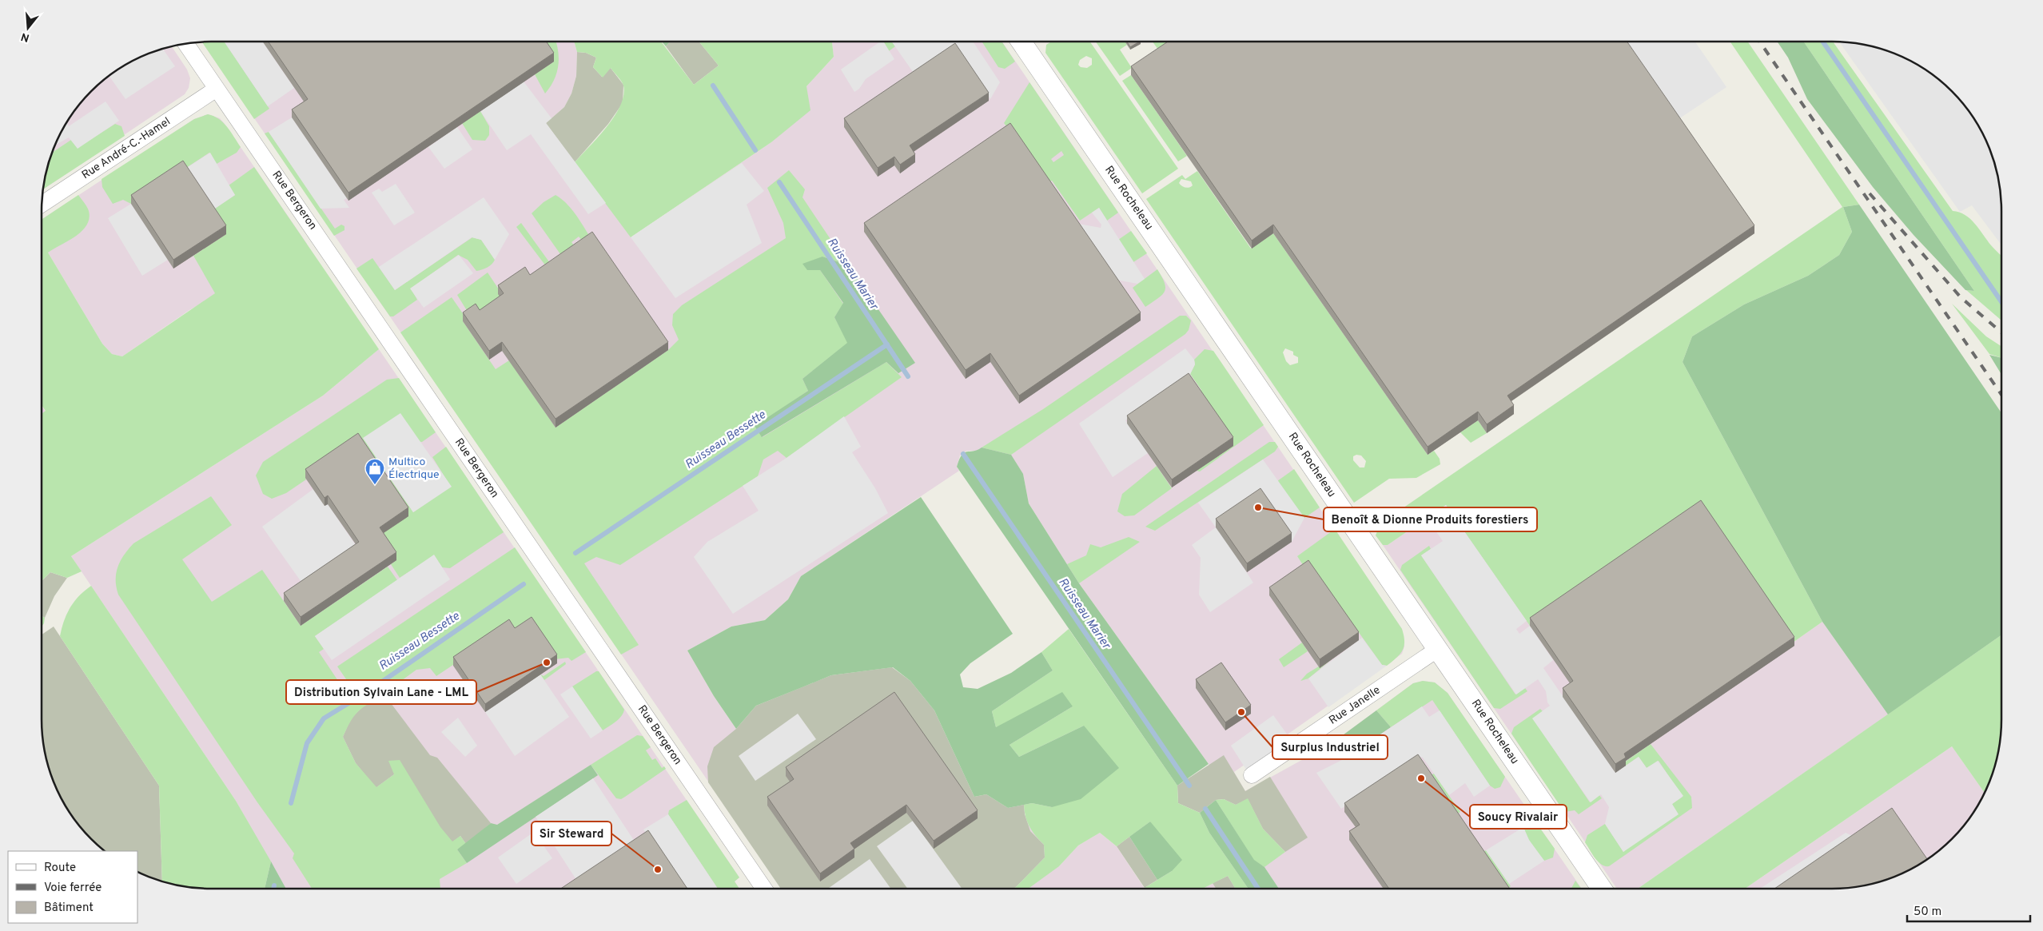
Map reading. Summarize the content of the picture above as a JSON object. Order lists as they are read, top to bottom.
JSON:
{
  "streets": {
    "street": [
      "Rue André-C.-Hamel",
      "Rue Rocheleau",
      "Rue Bergeron",
      "Rue Janelle"
    ]
  },
  "crossings": [
    ["Rue André-C.-Hamel", "Rue Bergeron"],
    ["Rue Rocheleau", "Rue Janelle"]
  ],
  "water": ["Ruisseau Marier", "Ruisseau Bessette"],
  "places": {
    "shop": ["Multico Électrique"],
    "other": [
      "Benoît & Dionne Produits forestiers",
      "Distribution Sylvain Lane - LML",
      "Surplus Industriel",
      "Soucy Rivalair",
      "Sir Steward"
    ]
  },
  "legend": ["Route", "Voie ferrée", "Bâtiment"],
  "scale_bar": "50 m",
  "north": "bottom"
}
